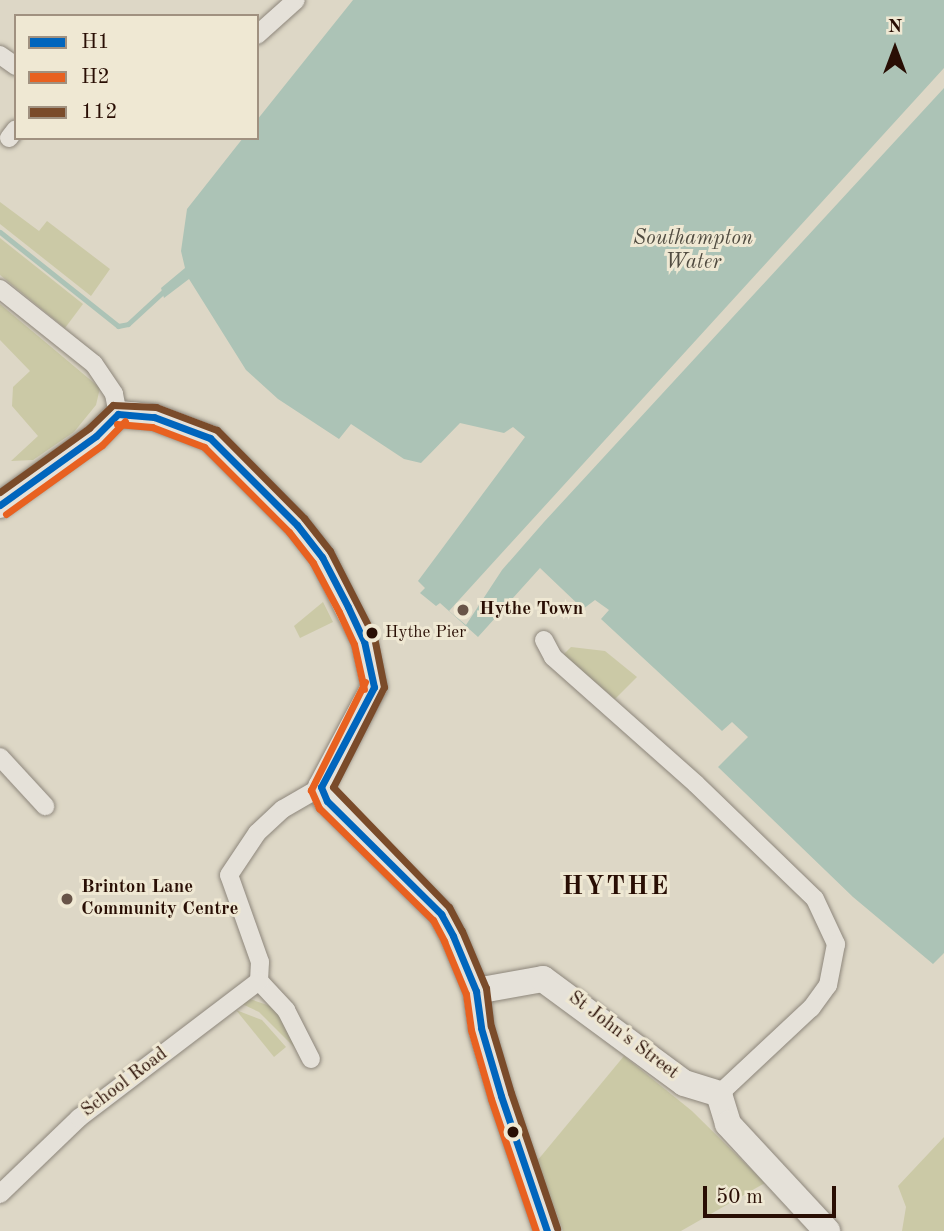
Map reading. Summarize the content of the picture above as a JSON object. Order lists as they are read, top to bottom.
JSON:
{
  "streets": {
    "street": ["St John's Street", "School Road"]
  },
  "districts": ["HYTHE"],
  "water": ["Southampton Water"],
  "places": ["Hythe Town", "Hythe Pier", "Brinton Lane Community Centre"],
  "lines": ["transit line 112", "transit line H1", "transit line H2"],
  "legend": ["H1", "H2", "112"],
  "scale_bar": "50 m",
  "north": "top"
}
